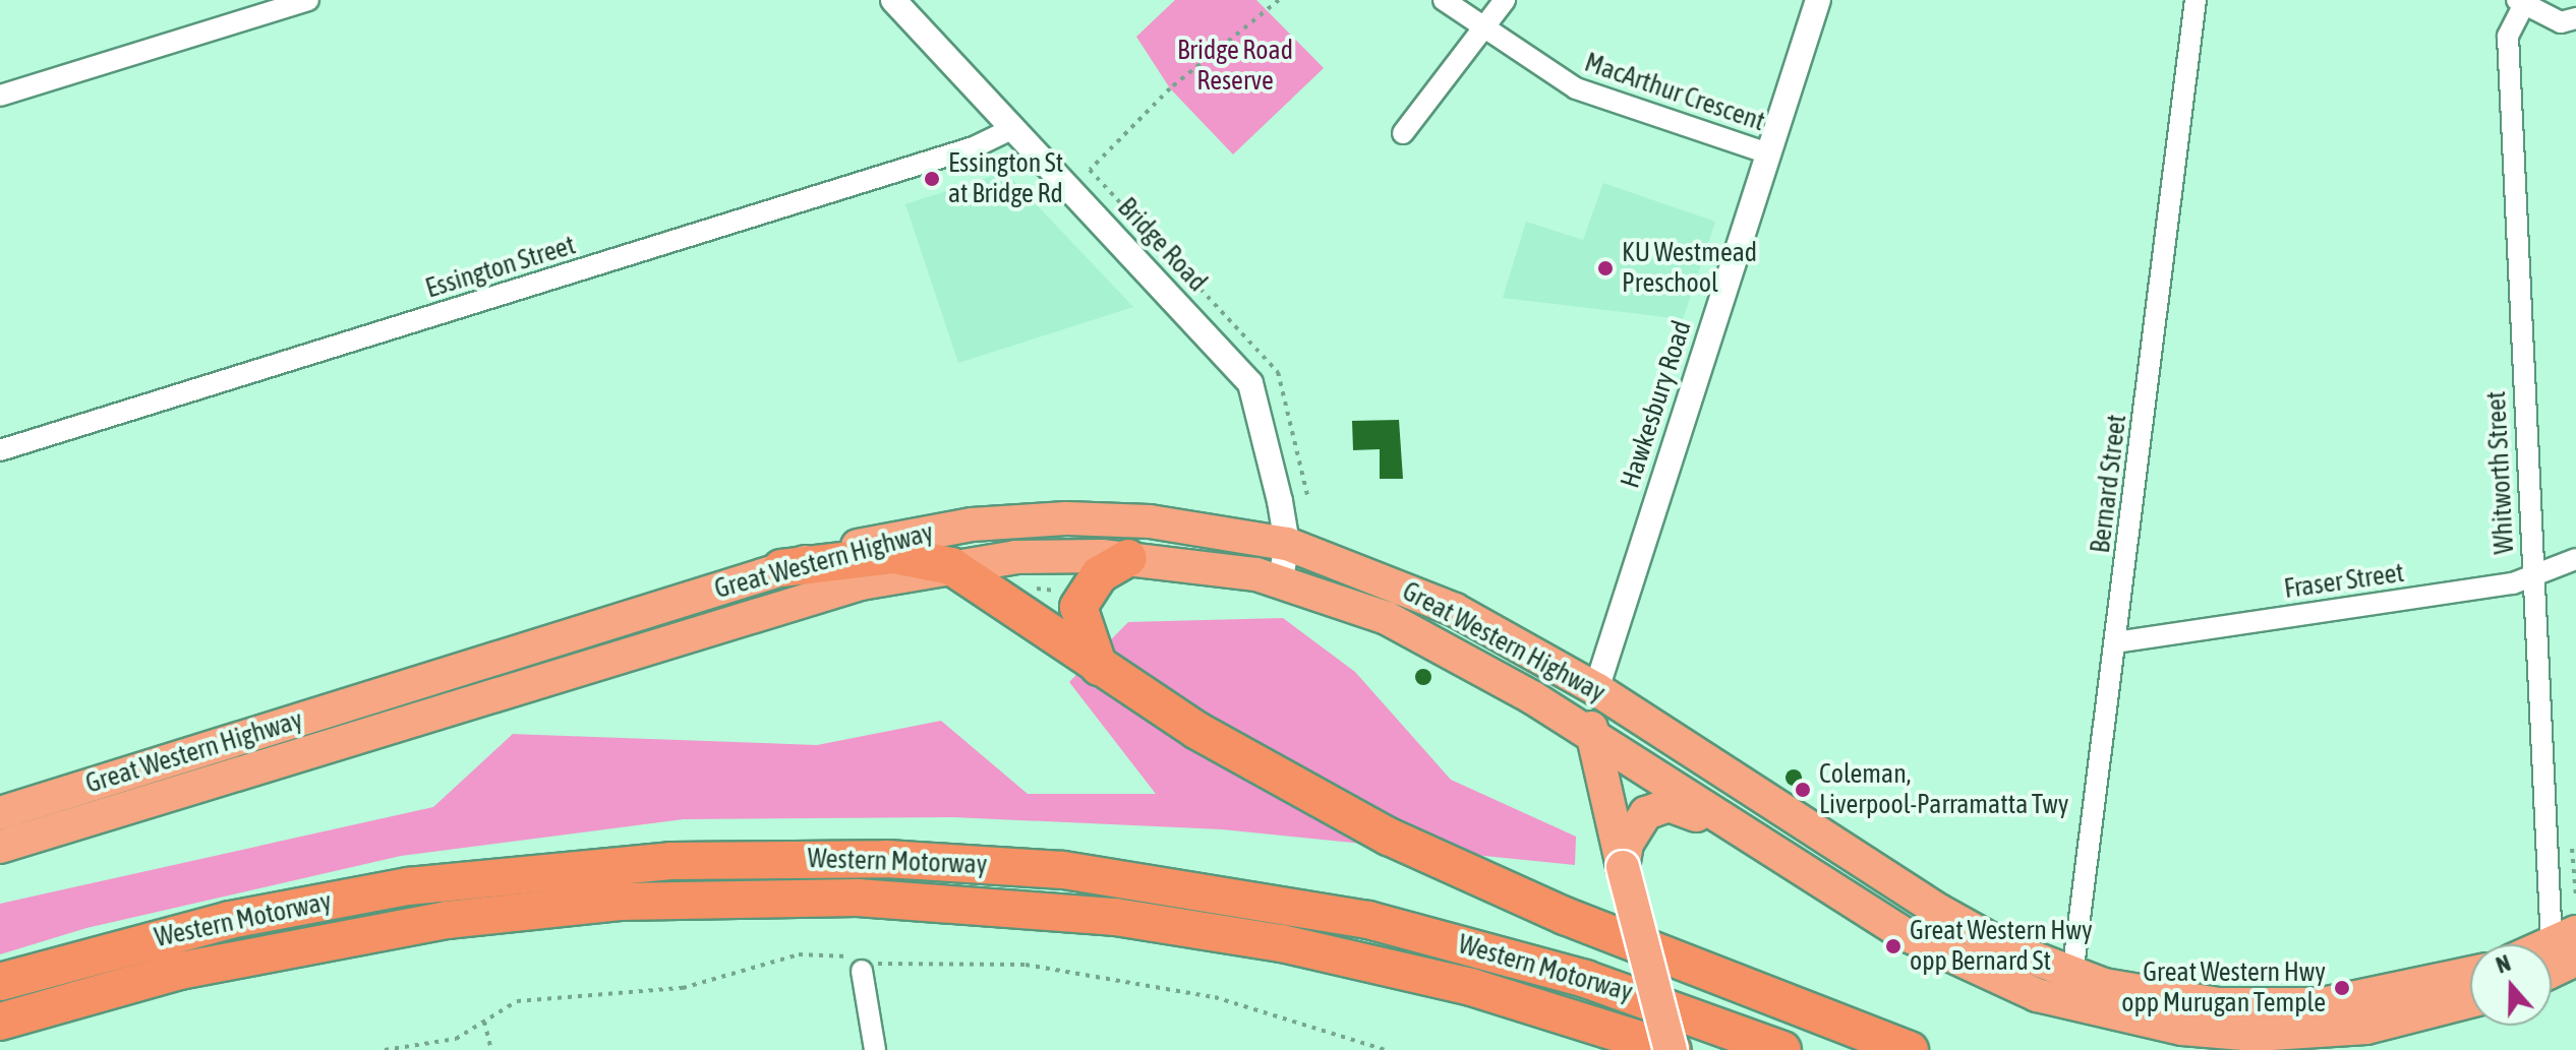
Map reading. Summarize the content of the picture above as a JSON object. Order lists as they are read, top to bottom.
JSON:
{
  "streets": {
    "highway": ["Great Western Highway", "Western Motorway"],
    "street": [
      "MacArthur Crescent",
      "Bridge Road",
      "Essington Street",
      "Hawkesbury Road",
      "Whitworth Street",
      "Bernard Street",
      "Fraser Street"
    ]
  },
  "crossings": [
    ["MacArthur Crescent", "Hawkesbury Road"],
    ["Bridge Road", "Essington Street"],
    ["Bridge Road", "Great Western Highway"],
    ["Hawkesbury Road", "Great Western Highway"],
    ["Whitworth Street", "Fraser Street"],
    ["Bernard Street", "Great Western Highway"],
    ["Bernard Street", "Fraser Street"]
  ],
  "parks": ["Bridge Road Reserve"],
  "places": [
    "Essington St at Bridge Rd",
    "KU Westmead Preschool",
    "Coleman, Liverpool-Parramatta Twy",
    "Great Western Hwy opp Bernard St",
    "Great Western Hwy opp Murugan Temple"
  ],
  "north": "top"
}
